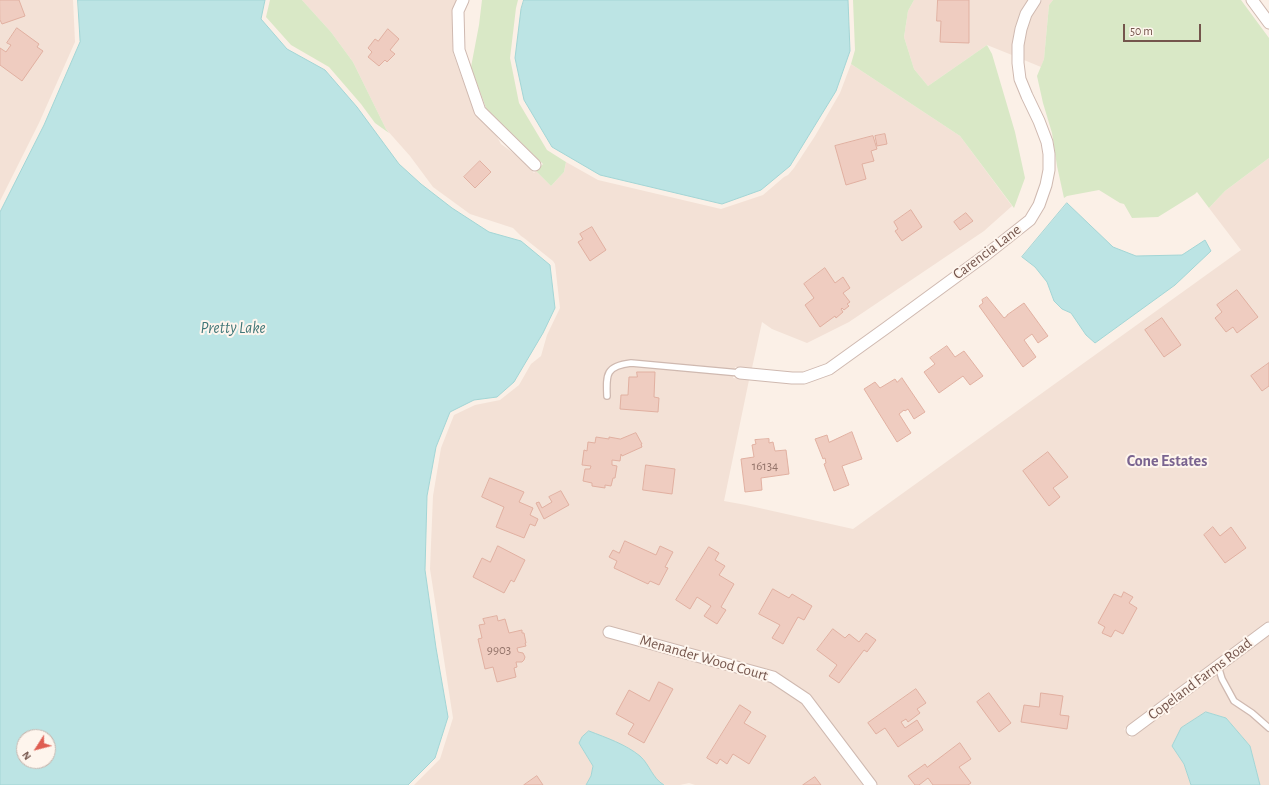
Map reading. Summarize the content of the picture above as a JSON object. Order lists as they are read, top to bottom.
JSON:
{
  "streets": {
    "street": ["Carencia Lane", "Menander Wood Court", "Copeland Farms Road"]
  },
  "districts": ["Cone Estates"],
  "water": ["Pretty Lake"],
  "house_numbers": ["16134", "9903"],
  "scale_bar": "50 m",
  "north": "bottom left"
}
